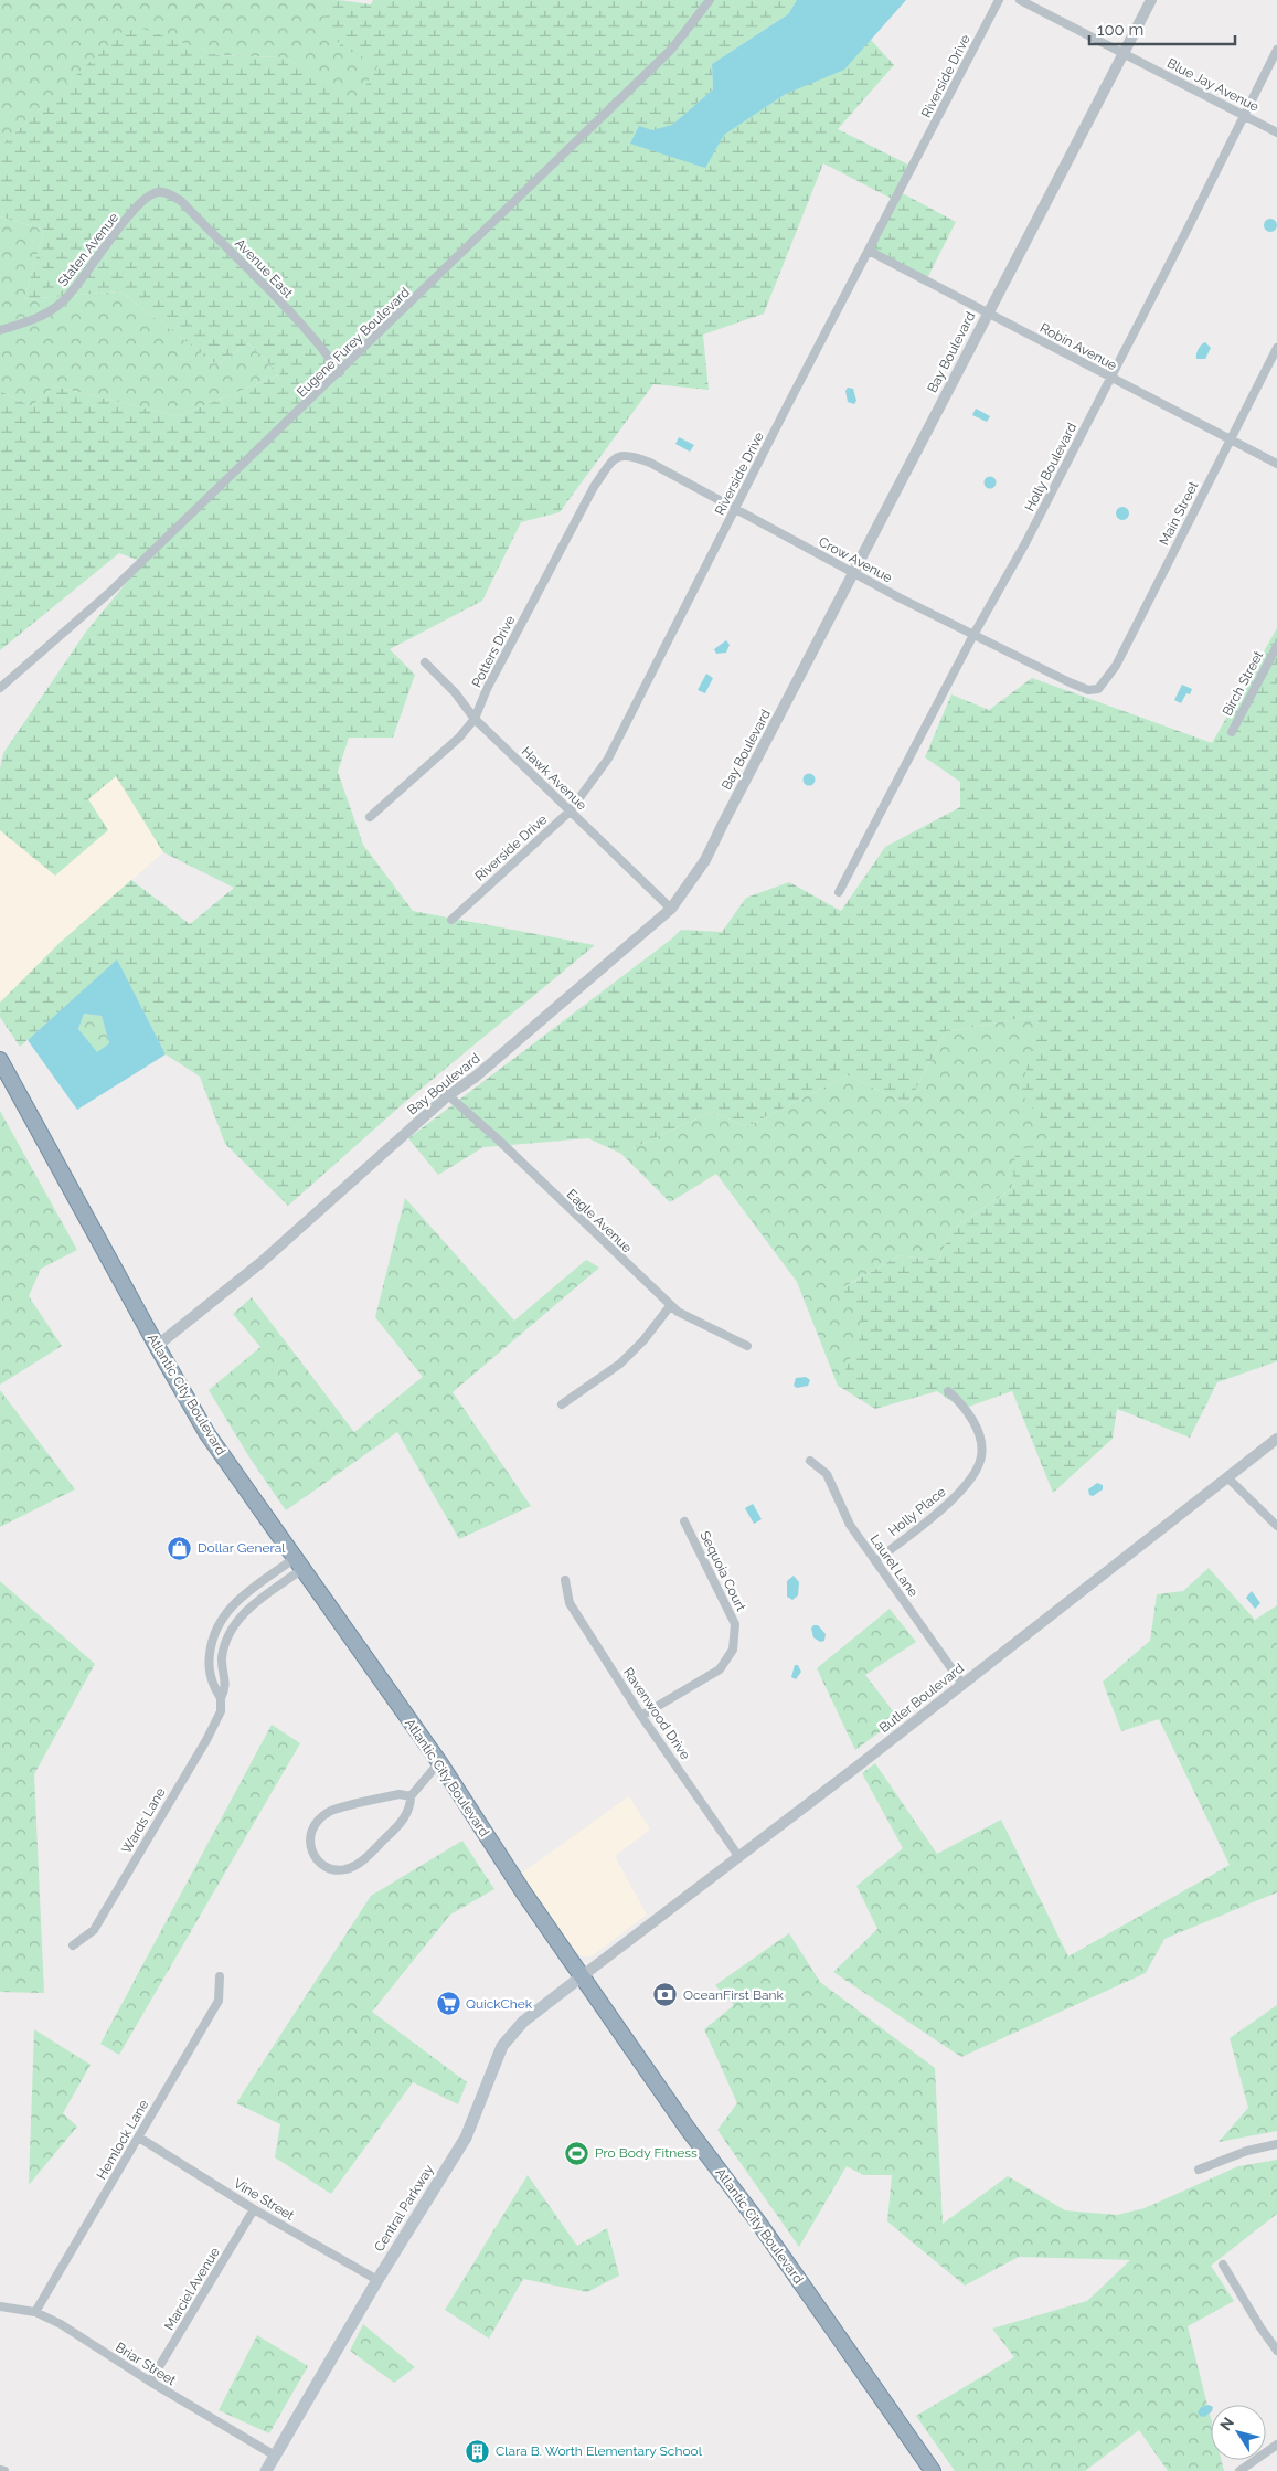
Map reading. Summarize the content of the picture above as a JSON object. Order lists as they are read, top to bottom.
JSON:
{
  "streets": {
    "highway": ["Atlantic City Boulevard"],
    "main road": ["Central Parkway"],
    "street": [
      "Riverside Drive",
      "Blue Jay Avenue",
      "Staten Avenue",
      "Avenue East",
      "Eugene Furey Boulevard",
      "Robin Avenue",
      "Bay Boulevard",
      "Holly Boulevard",
      "Main Street",
      "Crow Avenue",
      "Potters Drive",
      "Birch Street",
      "Hawk Avenue",
      "Eagle Avenue",
      "Holly Place",
      "Laurel Lane",
      "Sequoia Court",
      "Butler Boulevard",
      "Ravenwood Drive",
      "Wards Lane",
      "Hemlock Lane",
      "Vine Street",
      "Marciel Avenue",
      "Briar Street"
    ]
  },
  "crossings": [
    ["Riverside Drive", "Robin Avenue"],
    ["Riverside Drive", "Crow Avenue"],
    ["Riverside Drive", "Hawk Avenue"],
    ["Blue Jay Avenue", "Bay Boulevard"],
    ["Blue Jay Avenue", "Holly Boulevard"],
    ["Staten Avenue", "Avenue East"],
    ["Avenue East", "Eugene Furey Boulevard"],
    ["Robin Avenue", "Bay Boulevard"],
    ["Robin Avenue", "Holly Boulevard"],
    ["Robin Avenue", "Main Street"],
    ["Bay Boulevard", "Crow Avenue"],
    ["Bay Boulevard", "Hawk Avenue"],
    ["Bay Boulevard", "Eagle Avenue"],
    ["Bay Boulevard", "Atlantic City Boulevard"],
    ["Holly Boulevard", "Crow Avenue"],
    ["Main Street", "Crow Avenue"],
    ["Crow Avenue", "Potters Drive"],
    ["Potters Drive", "Hawk Avenue"],
    ["Atlantic City Boulevard", "Butler Boulevard"],
    ["Atlantic City Boulevard", "Wards Lane"],
    ["Atlantic City Boulevard", "Central Parkway"],
    ["Holly Place", "Laurel Lane"],
    ["Laurel Lane", "Butler Boulevard"],
    ["Sequoia Court", "Ravenwood Drive"],
    ["Butler Boulevard", "Ravenwood Drive"],
    ["Butler Boulevard", "Central Parkway"],
    ["Hemlock Lane", "Vine Street"],
    ["Hemlock Lane", "Briar Street"],
    ["Vine Street", "Central Parkway"],
    ["Vine Street", "Marciel Avenue"],
    ["Central Parkway", "Briar Street"],
    ["Marciel Avenue", "Briar Street"]
  ],
  "places": {
    "shop": ["Dollar General"],
    "bank": ["OceanFirst Bank"],
    "supermarket": ["QuickChek"],
    "sports": ["Pro Body Fitness"],
    "building": ["Clara B. Worth Elementary School"]
  },
  "scale_bar": "100 m",
  "north": "top left"
}
